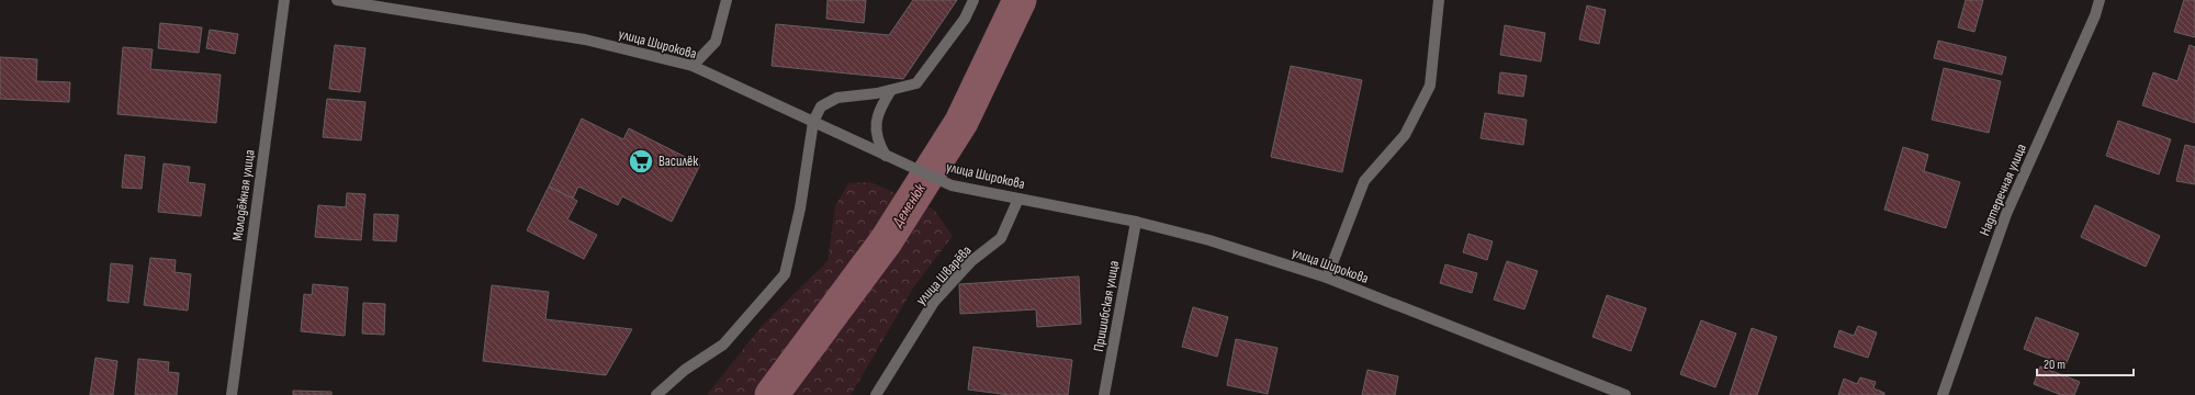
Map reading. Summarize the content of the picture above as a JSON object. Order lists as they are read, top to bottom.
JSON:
{
  "streets": {
    "street": [
      "улица Широкова",
      "Надтеречная улица",
      "Молодёжная улица",
      "улица Шварёва",
      "Пришибская улица"
    ]
  },
  "crossings": [
    ["улица Широкова", "улица Шварёва"],
    ["улица Широкова", "Пришибская улица"]
  ],
  "water": ["Деменюк"],
  "places": {
    "supermarket": ["Василёк"]
  },
  "scale_bar": "20 m"
}
